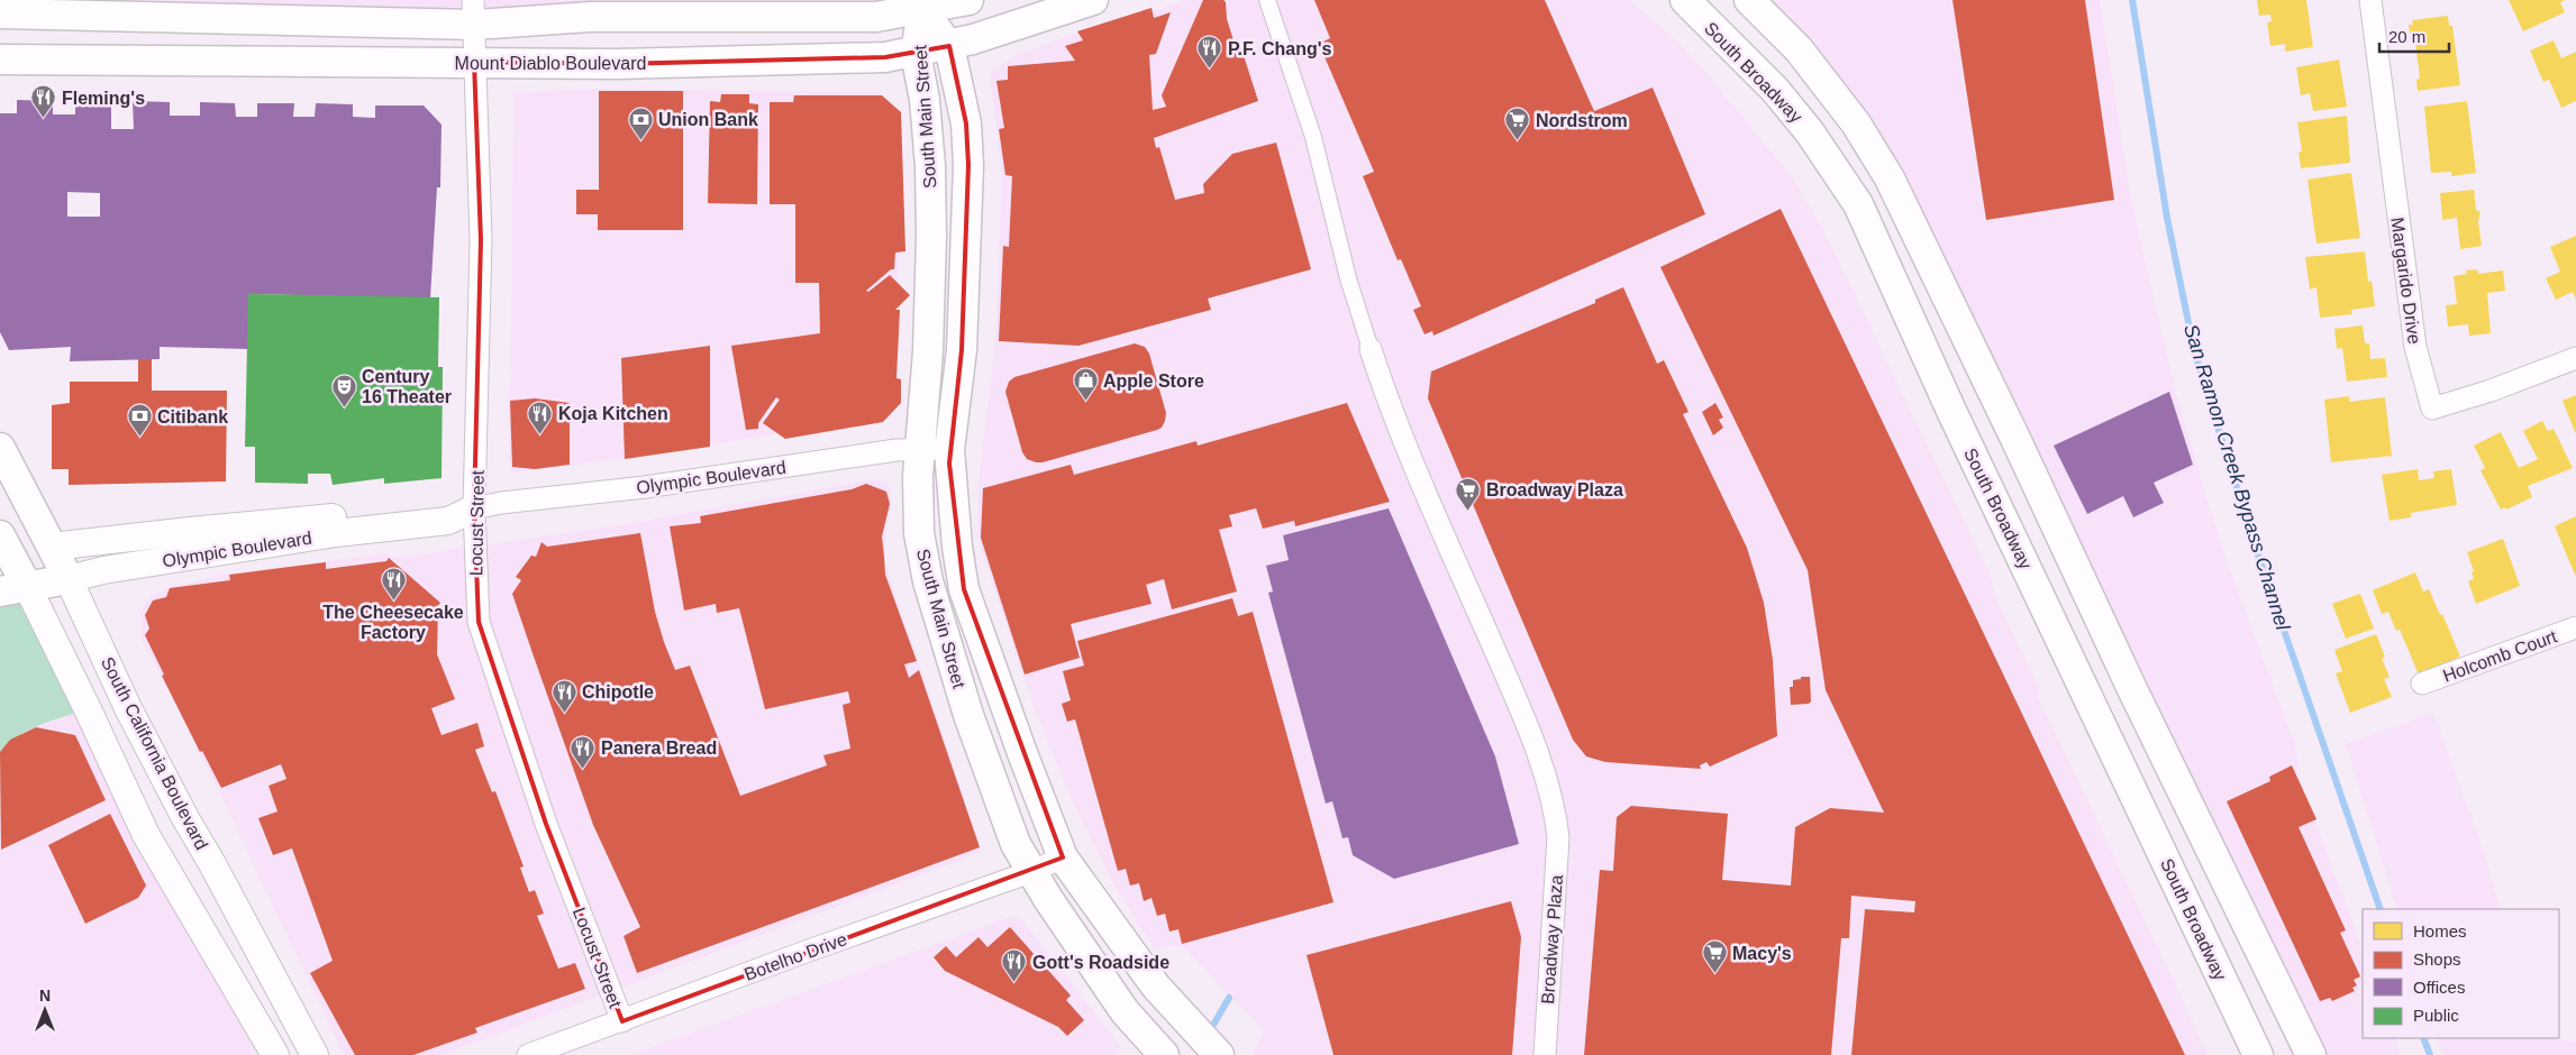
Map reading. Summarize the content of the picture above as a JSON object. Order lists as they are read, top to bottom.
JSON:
{
  "streets": {
    "main road": [
      "Mount Diablo Boulevard",
      "South Broadway",
      "South Main Street",
      "Olympic Boulevard",
      "South California Boulevard"
    ],
    "street": [
      "Margarido Drive",
      "Locust Street",
      "Holcomb Court",
      "Broadway Plaza",
      "Botelho Drive"
    ]
  },
  "crossings": [
    ["Mount Diablo Boulevard", "South Main Street"],
    ["Mount Diablo Boulevard", "Locust Street"],
    ["South Main Street", "Olympic Boulevard"],
    ["South Main Street", "Botelho Drive"],
    ["Olympic Boulevard", "Locust Street"],
    ["Olympic Boulevard", "South California Boulevard"],
    ["Locust Street", "Botelho Drive"]
  ],
  "water": ["San Ramon Creek Bypass Channel"],
  "places": {
    "restaurant": [
      "P.F. Chang's",
      "Fleming's",
      "Koja Kitchen",
      "The Cheesecake Factory",
      "Chipotle",
      "Panera Bread",
      "Gott's Roadside"
    ],
    "bank": ["Union Bank", "Citibank"],
    "supermarket": ["Nordstrom", "Broadway Plaza", "Macy's"],
    "shop": ["Apple Store"],
    "theatre": ["Century 16 Theater"]
  },
  "legend": [
    "Homes",
    "Shops",
    "Offices",
    "Public"
  ],
  "scale_bar": "20 m",
  "north": "top"
}
